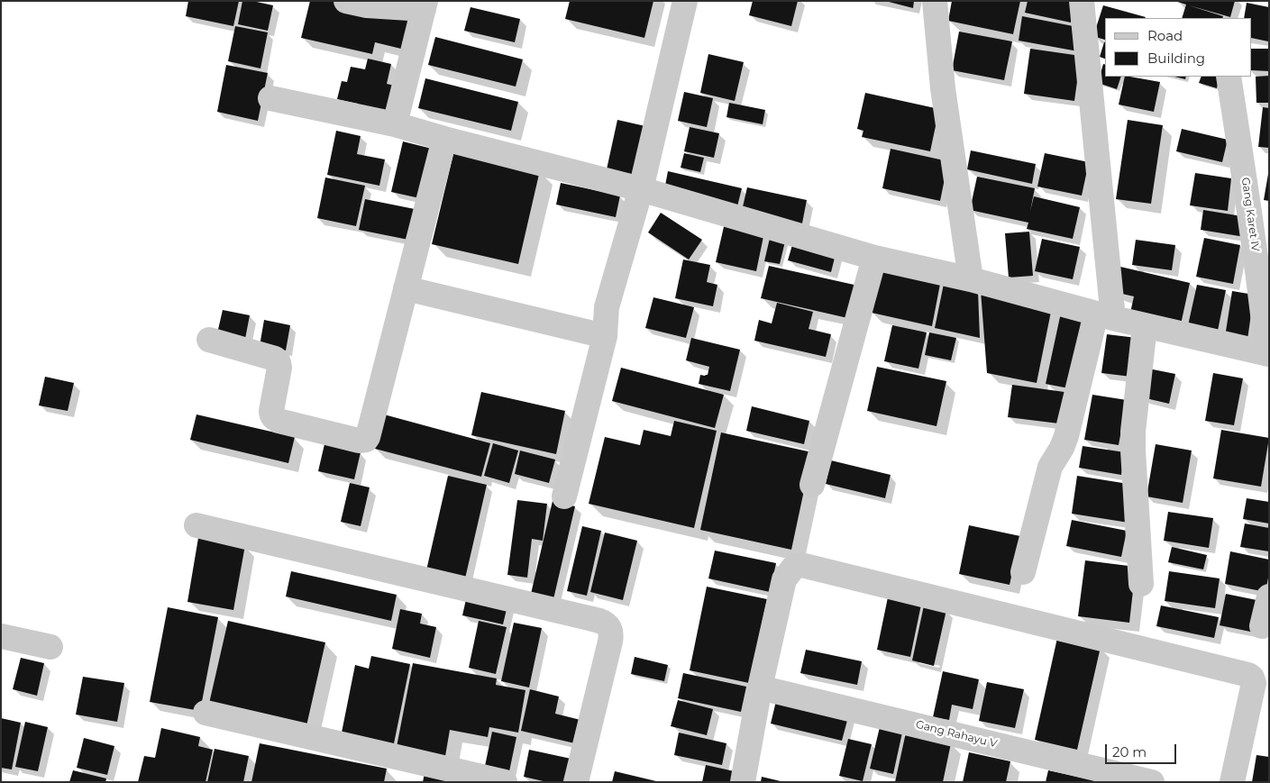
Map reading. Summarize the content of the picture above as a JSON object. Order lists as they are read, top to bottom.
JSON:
{
  "streets": {
    "street": ["Gang Karet IV", "Gang Rahayu V"]
  },
  "legend": ["Road", "Building"],
  "scale_bar": "20 m"
}
